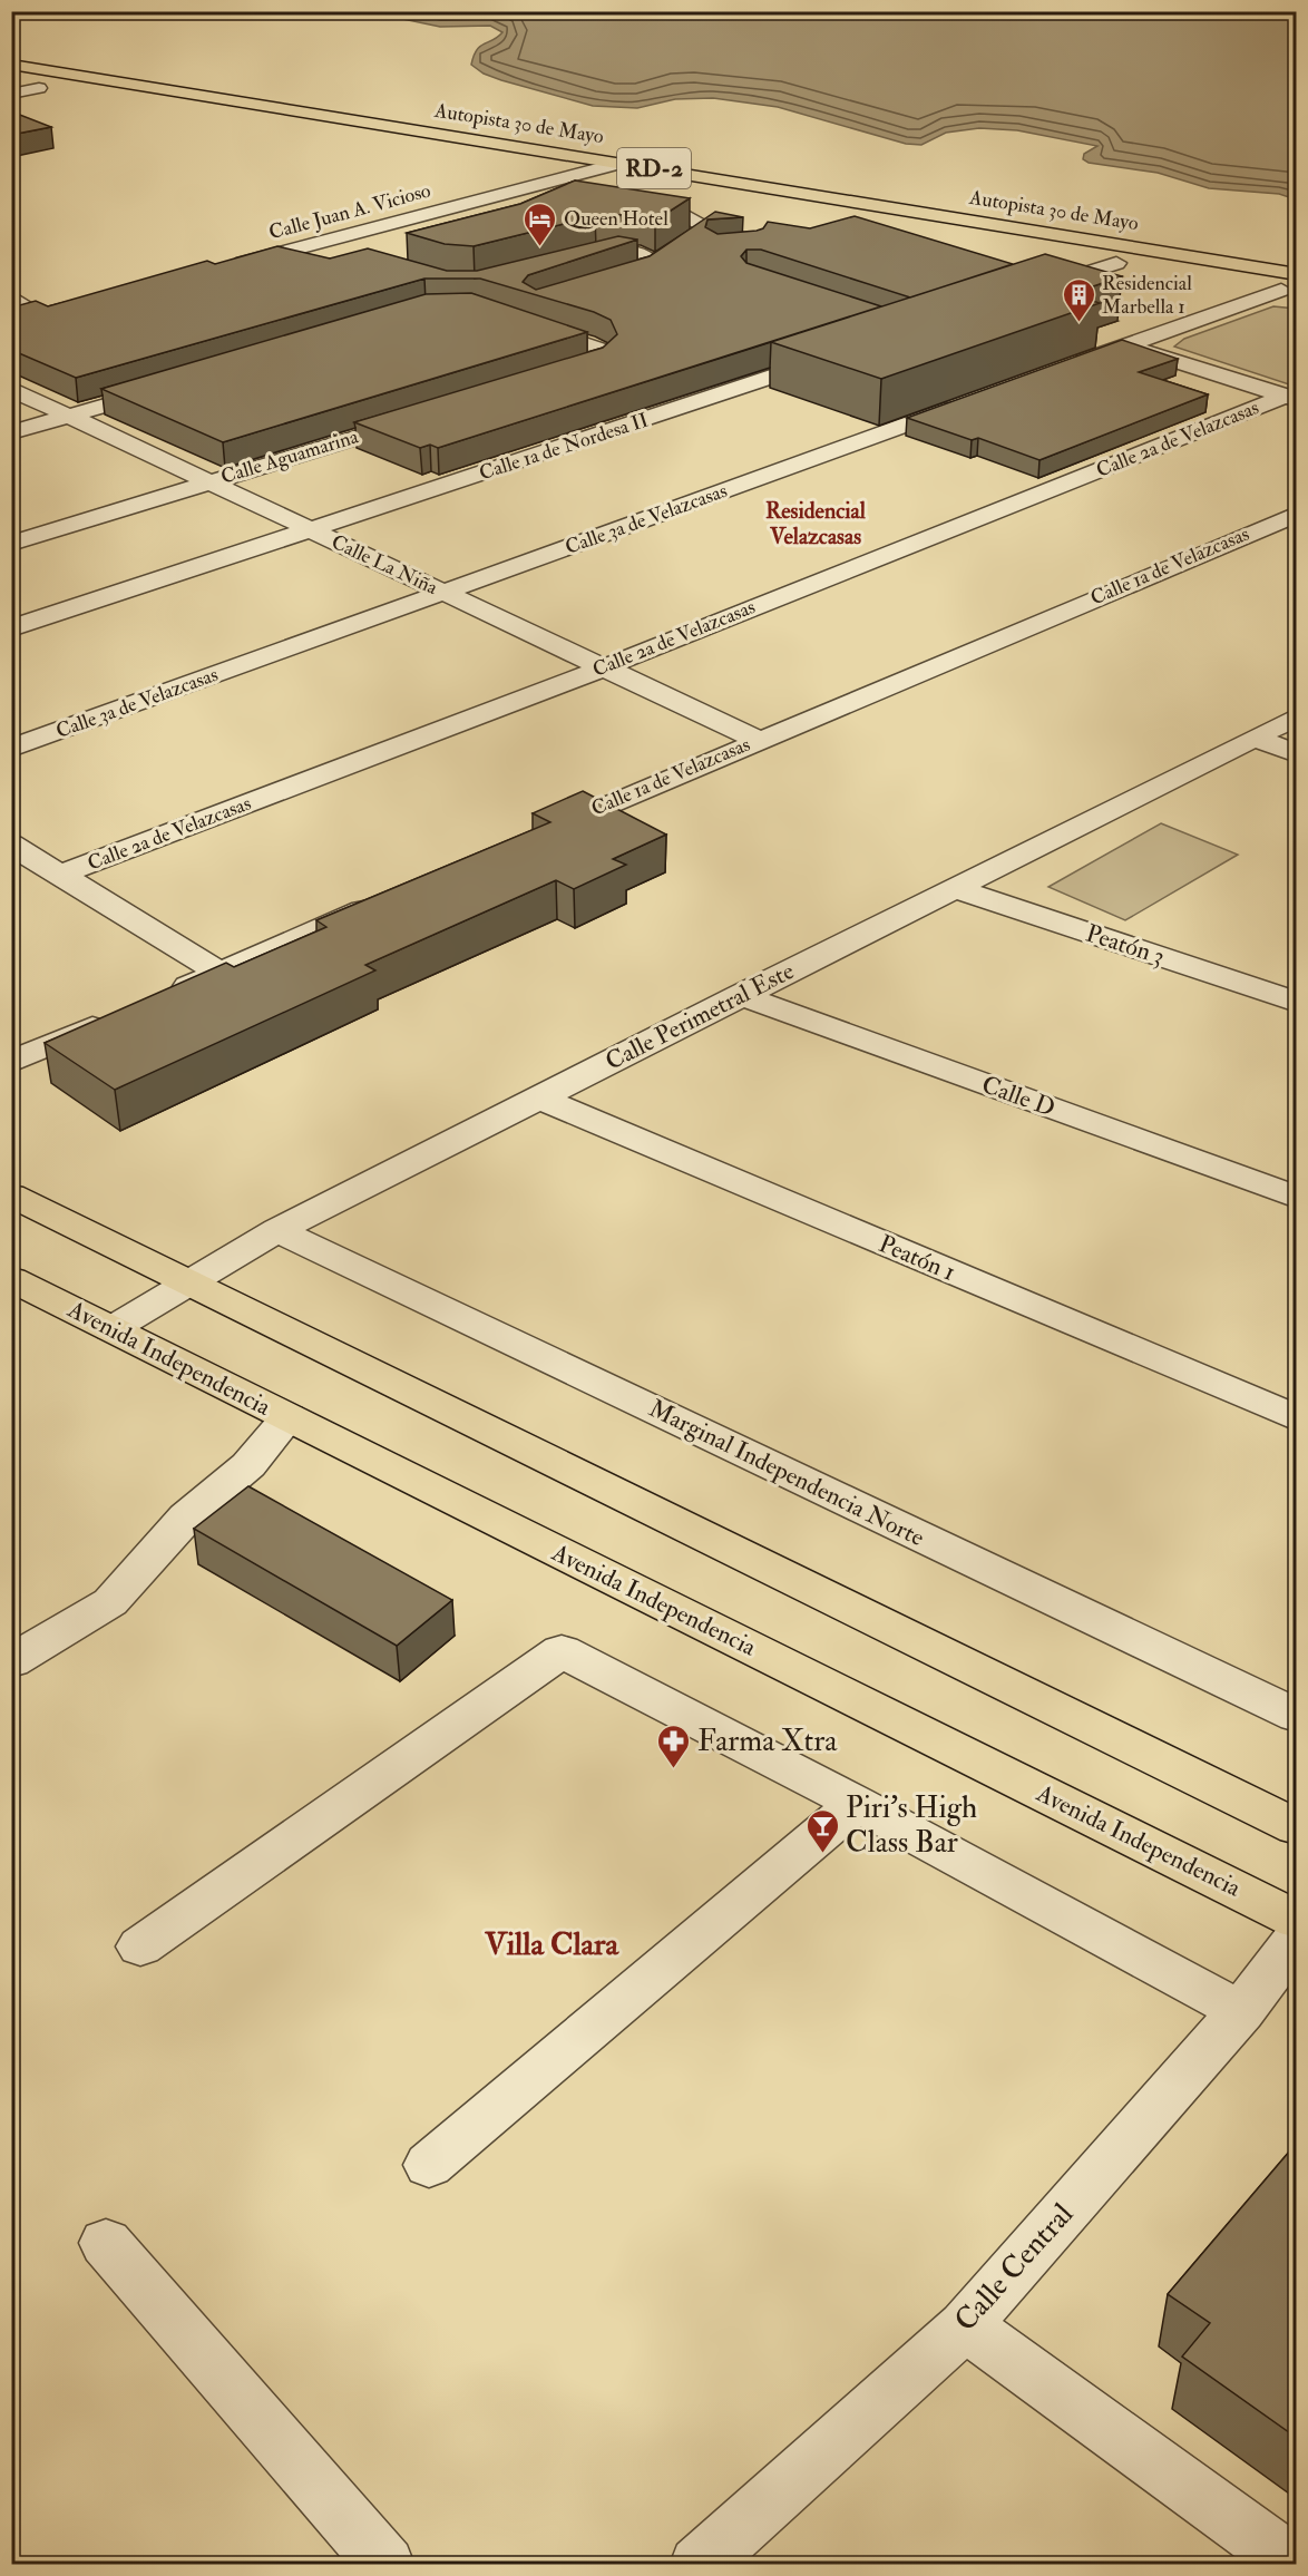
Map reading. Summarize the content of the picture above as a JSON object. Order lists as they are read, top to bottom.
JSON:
{
  "streets": {
    "main road": ["Autopista 30 de Mayo", "RD-2", "Avenida Independencia"],
    "street": [
      "Calle Juan A. Vicioso",
      "Calle 2a de Velazcasas",
      "Calle 1a de Nordesa II",
      "Calle Aguamarina",
      "Calle 3a de Velazcasas",
      "Calle La Niña",
      "Calle 1a de Velazcasas",
      "Peatón 3",
      "Calle Perimetral Este",
      "Calle D",
      "Peatón 1",
      "Marginal Independencia Norte",
      "Calle Central"
    ]
  },
  "crossings": [
    ["Autopista 30 de Mayo", "Calle Juan A. Vicioso"],
    ["Calle 2a de Velazcasas", "Calle La Niña"],
    ["Calle 1a de Nordesa II", "Calle La Niña"],
    ["Calle Aguamarina", "Calle La Niña"],
    ["Calle 3a de Velazcasas", "Calle La Niña"],
    ["Calle La Niña", "Calle 1a de Velazcasas"],
    ["Peatón 3", "Calle Perimetral Este"],
    ["Calle Perimetral Este", "Calle D"],
    ["Calle Perimetral Este", "Peatón 1"],
    ["Calle Perimetral Este", "Avenida Independencia"],
    ["Calle Perimetral Este", "Marginal Independencia Norte"]
  ],
  "districts": ["Residencial Velazcasas", "Villa Clara"],
  "places": {
    "hotel": ["Queen Hotel"],
    "building": ["Residencial Marbella 1"],
    "pharmacy": ["Farma Xtra"],
    "bar": ["Piri's High Class Bar"]
  }
}
